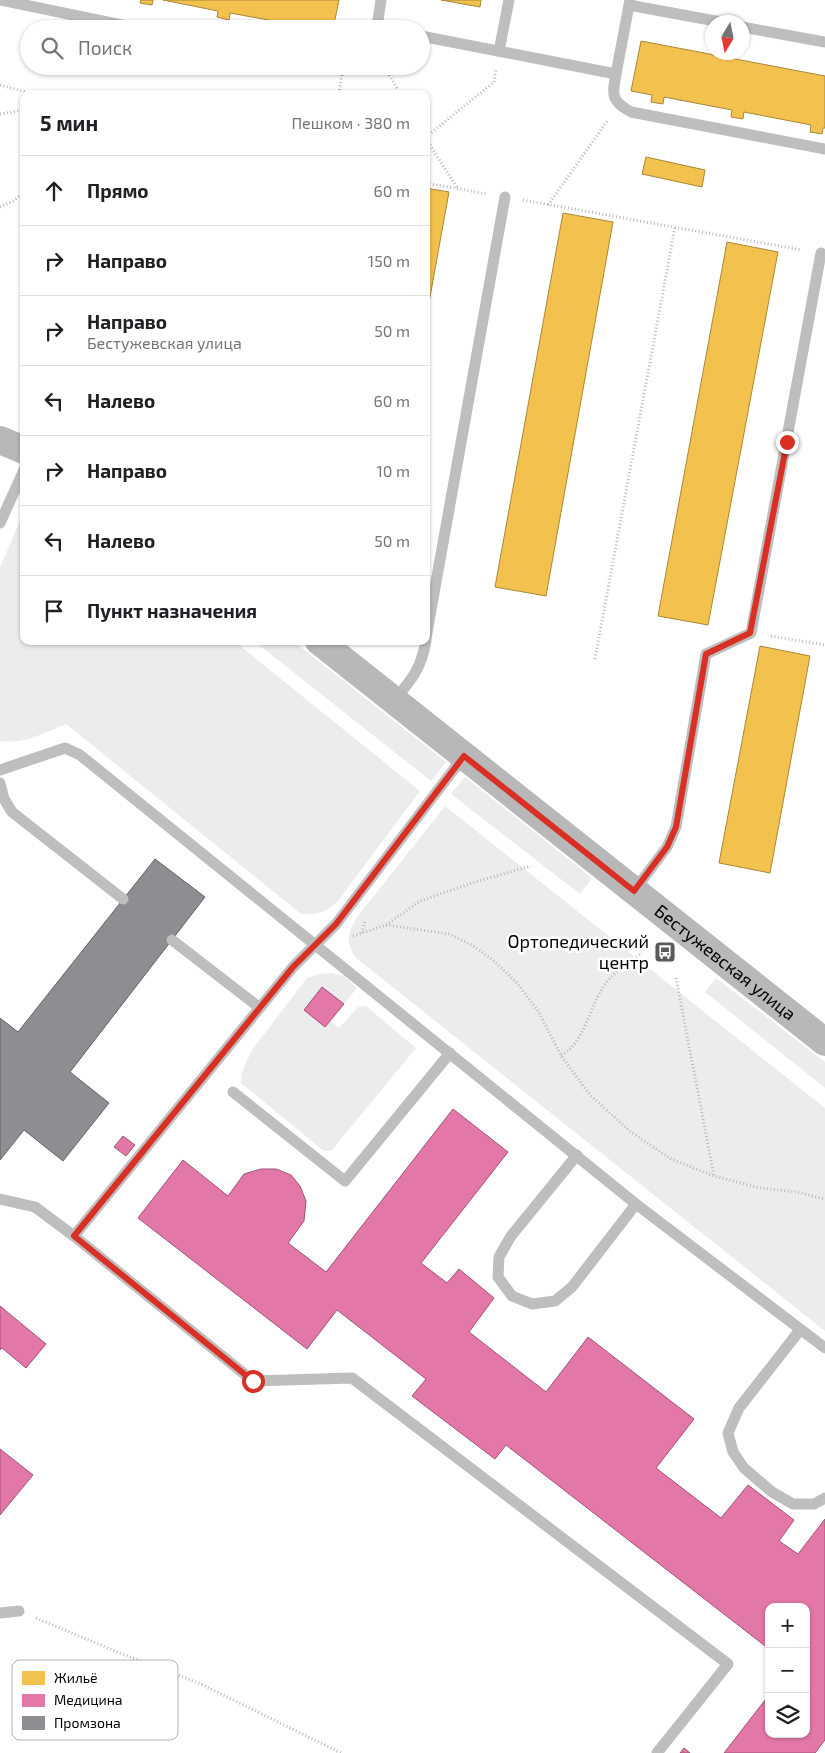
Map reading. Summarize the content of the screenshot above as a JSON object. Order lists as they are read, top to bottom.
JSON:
{
  "streets": {
    "street": ["Бестужевская улица"]
  },
  "places": {
    "bus stop": ["Ортопедический центр"]
  },
  "legend": ["Жильё", "Медицина", "Промзона"],
  "north": "bottom",
  "page": {
    "search": "Поиск",
    "heading": ["5 мин", "Пешком · 380 m"],
    "list": [
      ["Прямо", "60 m"],
      ["Направо", "150 m"],
      ["Направо", "Бестужевская улица", "50 m"],
      ["Налево", "60 m"],
      ["Направо", "10 m"],
      ["Налево", "50 m"],
      "Пункт назначения"
    ],
    "map_buttons": ["+", "−"]
  }
}
